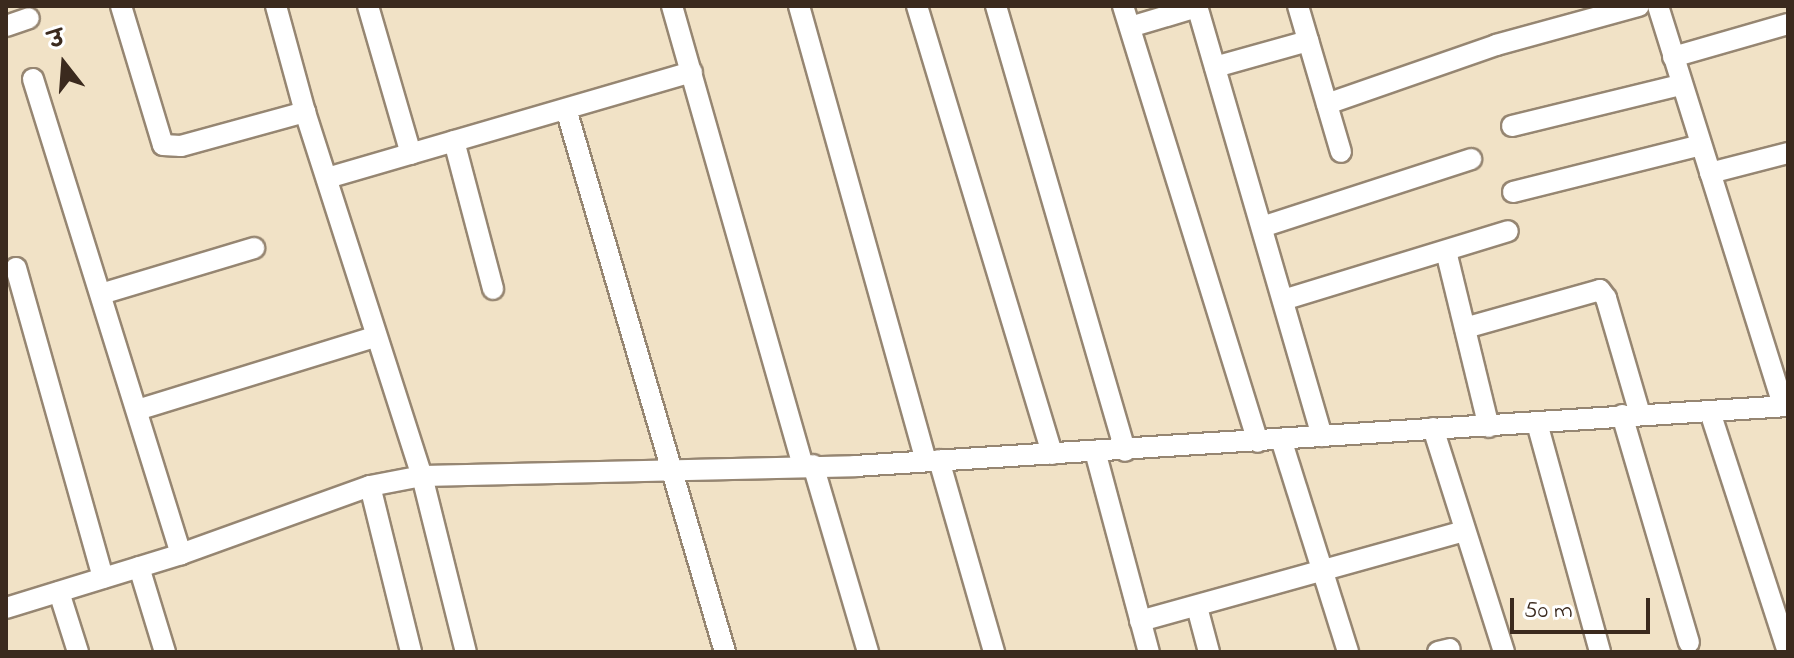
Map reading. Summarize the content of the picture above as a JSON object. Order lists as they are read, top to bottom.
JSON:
{
  "scale_bar": "50 m",
  "north": "top"
}
